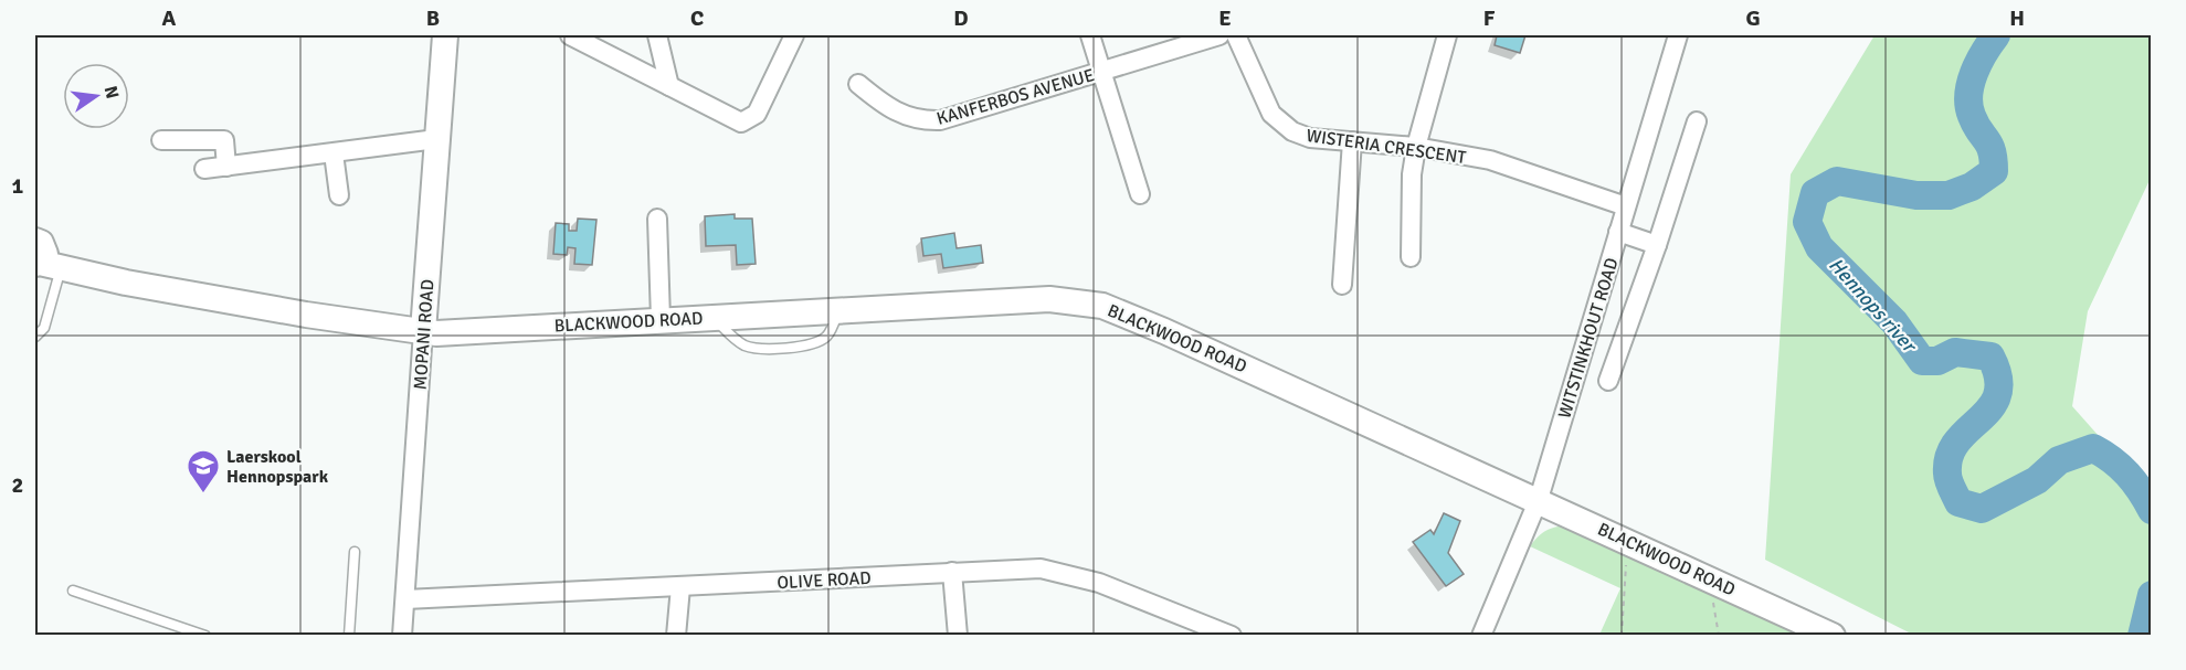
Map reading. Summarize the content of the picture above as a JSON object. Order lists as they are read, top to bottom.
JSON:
{
  "streets": {
    "street": [
      "KANFERBOS AVENUE",
      "WISTERIA CRESCENT",
      "BLACKWOOD ROAD",
      "MOPANI ROAD",
      "WITSTINKHOUT ROAD",
      "OLIVE ROAD"
    ]
  },
  "crossings": [
    ["WISTERIA CRESCENT", "WITSTINKHOUT ROAD"],
    ["BLACKWOOD ROAD", "MOPANI ROAD"],
    ["BLACKWOOD ROAD", "WITSTINKHOUT ROAD"],
    ["MOPANI ROAD", "OLIVE ROAD"]
  ],
  "water": ["Hennops river"],
  "places": {
    "school or university": ["Laerskool Hennopspark"]
  },
  "north": "right",
  "grid": {
    "columns": [
      "A",
      "B",
      "C",
      "D",
      "E",
      "F",
      "G",
      "H"
    ],
    "rows": ["1", "2"]
  }
}
